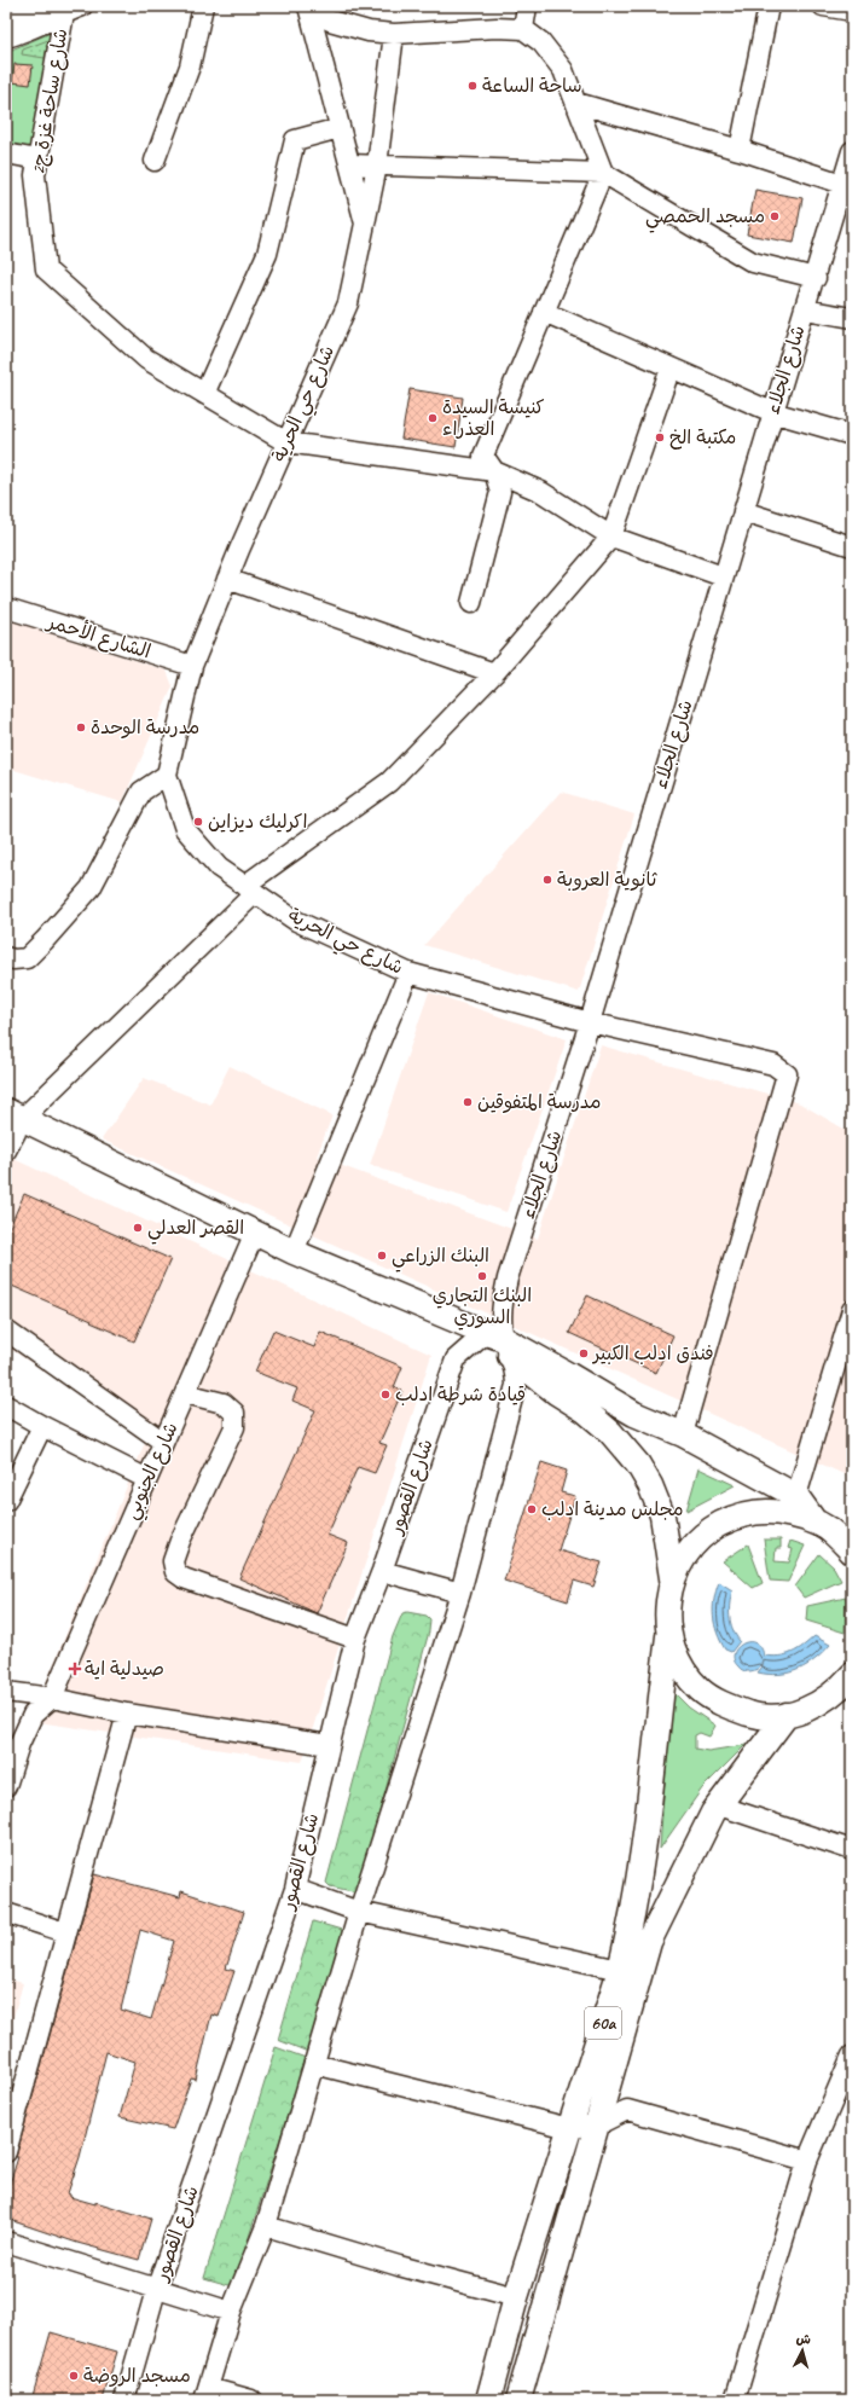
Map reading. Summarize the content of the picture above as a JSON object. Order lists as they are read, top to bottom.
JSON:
{
  "streets": {
    "main road": ["60a"],
    "street": [
      "شارع ساحة غزة ج2",
      "شارع الجلاء",
      "شارع حي الحرية",
      "الشارع الأحمر",
      "شارع الجنوبي",
      "شارع القصور"
    ]
  },
  "crossings": [
    ["شارع ساحة غزة ج2", "شارع حي الحرية"],
    ["شارع الجلاء", "شارع حي الحرية"],
    ["شارع الجلاء", "شارع القصور"],
    ["شارع حي الحرية", "الشارع الأحمر"]
  ],
  "places": {
    "other": [
      "ساحة الساعة",
      "مسجد الحمصي",
      "كنيسة السيدة العذراء",
      "مكتبة الخ",
      "مدرسة الوحدة",
      "اكرليك ديزاين",
      "ثانوية العروبة",
      "مدرسة المتفوقين",
      "القصر العدلي",
      "البنك الزراعي",
      "البنك التجاري السوري",
      "فندق ادلب الكبير",
      "قيادة شرطة ادلب",
      "مجلس مدينة ادلب",
      "مسجد الروضة"
    ],
    "health": ["صيدلية اية"]
  },
  "north": "top"
}
